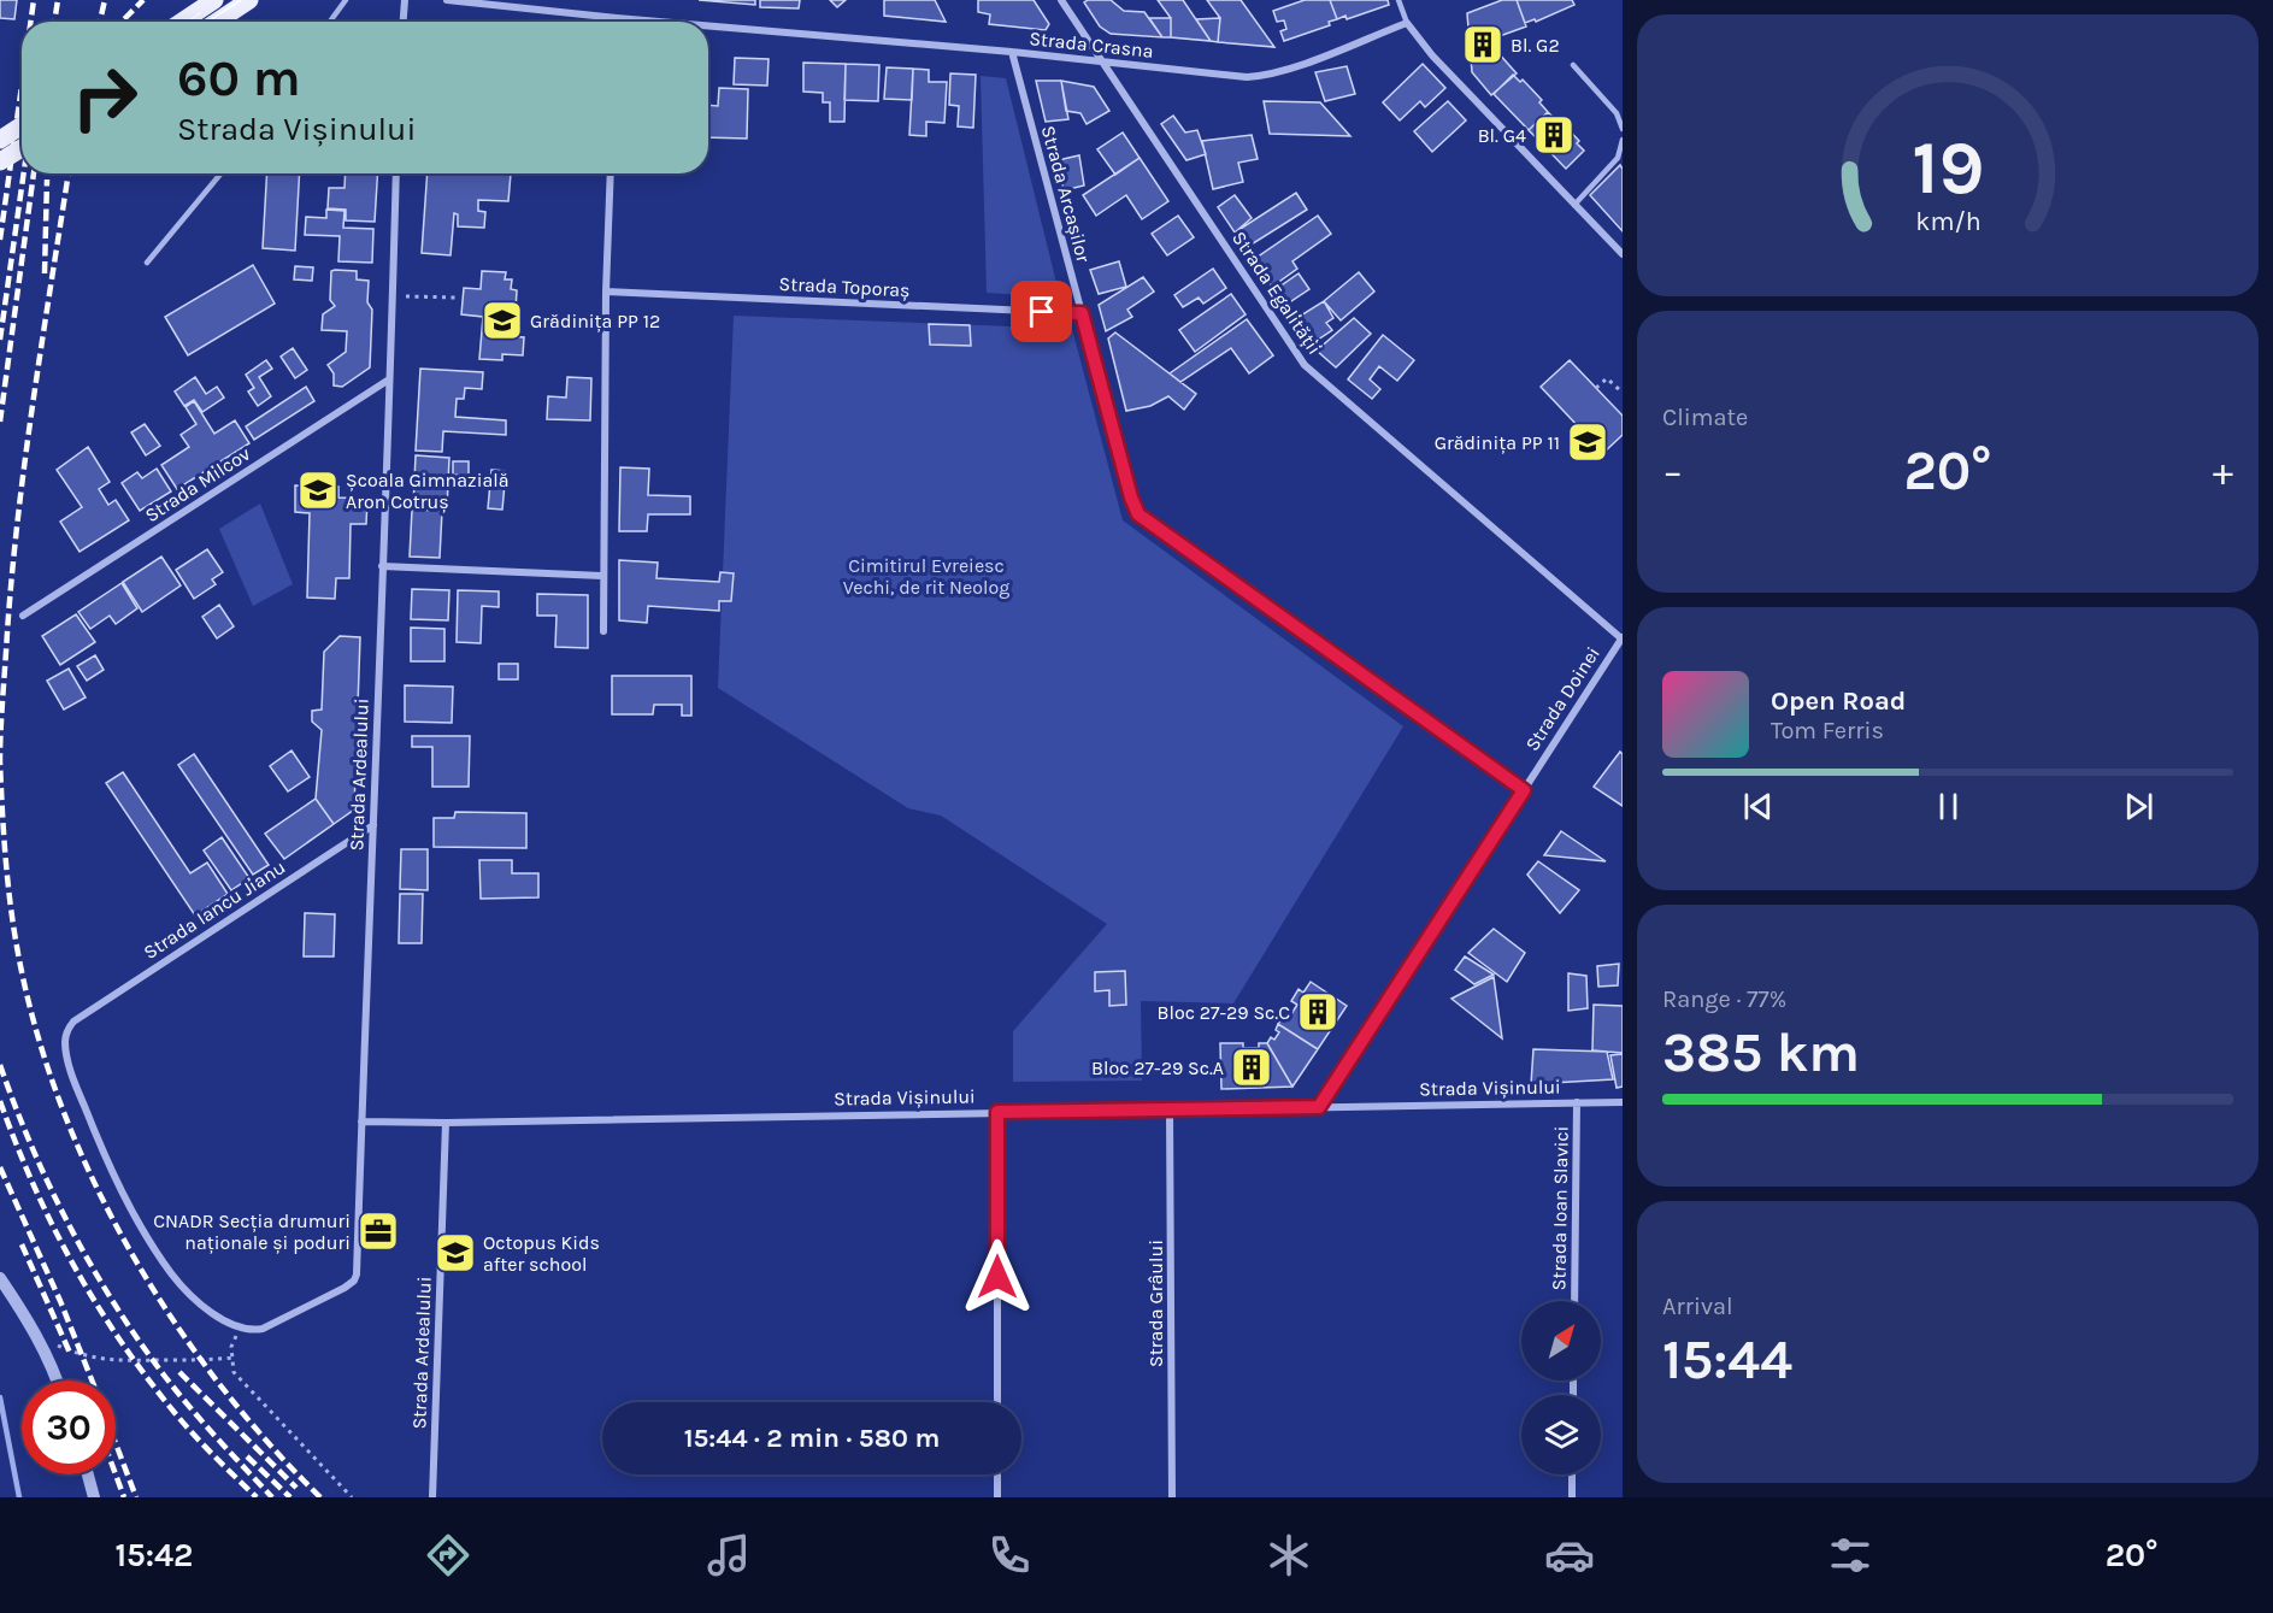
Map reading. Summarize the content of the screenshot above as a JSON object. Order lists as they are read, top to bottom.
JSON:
{
  "streets": {
    "street": [
      "Strada Crasna",
      "Strada Arcașilor",
      "Strada Toporaș",
      "Strada Egalității",
      "Strada Milcov",
      "Strada Doinei",
      "Strada Ardealului",
      "Strada Iancu Jianu",
      "Strada Vișinului",
      "Strada Ioan Slavici",
      "Strada Grâului"
    ]
  },
  "crossings": [
    ["Strada Crasna", "Strada Arcașilor"],
    ["Strada Crasna", "Strada Egalității"],
    ["Strada Arcașilor", "Strada Toporaș"],
    ["Strada Arcașilor", "Strada Doinei"],
    ["Strada Egalității", "Strada Doinei"],
    ["Strada Milcov", "Strada Ardealului"],
    ["Strada Doinei", "Strada Vișinului"],
    ["Strada Ardealului", "Strada Iancu Jianu"],
    ["Strada Ardealului", "Strada Vișinului"],
    ["Strada Vișinului", "Strada Ioan Slavici"],
    ["Strada Vișinului", "Strada Grâului"]
  ],
  "parks": ["Cimitirul Evreiesc Vechi, de rit Neolog"],
  "places": {
    "building": [
      "Bl. G2",
      "Bl. G4",
      "Bloc 27-29 Sc.C",
      "Bloc 27-29 Sc.A"
    ],
    "school or university": [
      "Grădinița PP 12",
      "Grădinița PP 11",
      "Școala Gimnazială Aron Cotruș",
      "Octopus Kids after school"
    ],
    "office": ["CNADR Secția drumuri naționale și poduri"]
  },
  "north": "top right",
  "page": {
    "turn": ["60 m", "Strada Vișinului"],
    "tile": [
      "Climate",
      ["Range · 77%", "385 km"],
      ["Arrival", "15:44"]
    ],
    "heat": ["−", "20°", "+"],
    "song": ["Open Road", "Tom Ferris"],
    "limit": "30",
    "trip": "15:44 · 2 min · 580 m",
    "tabs": ["15:42", "20°"],
    "gauge": ["19", "km/h"]
  }
}
